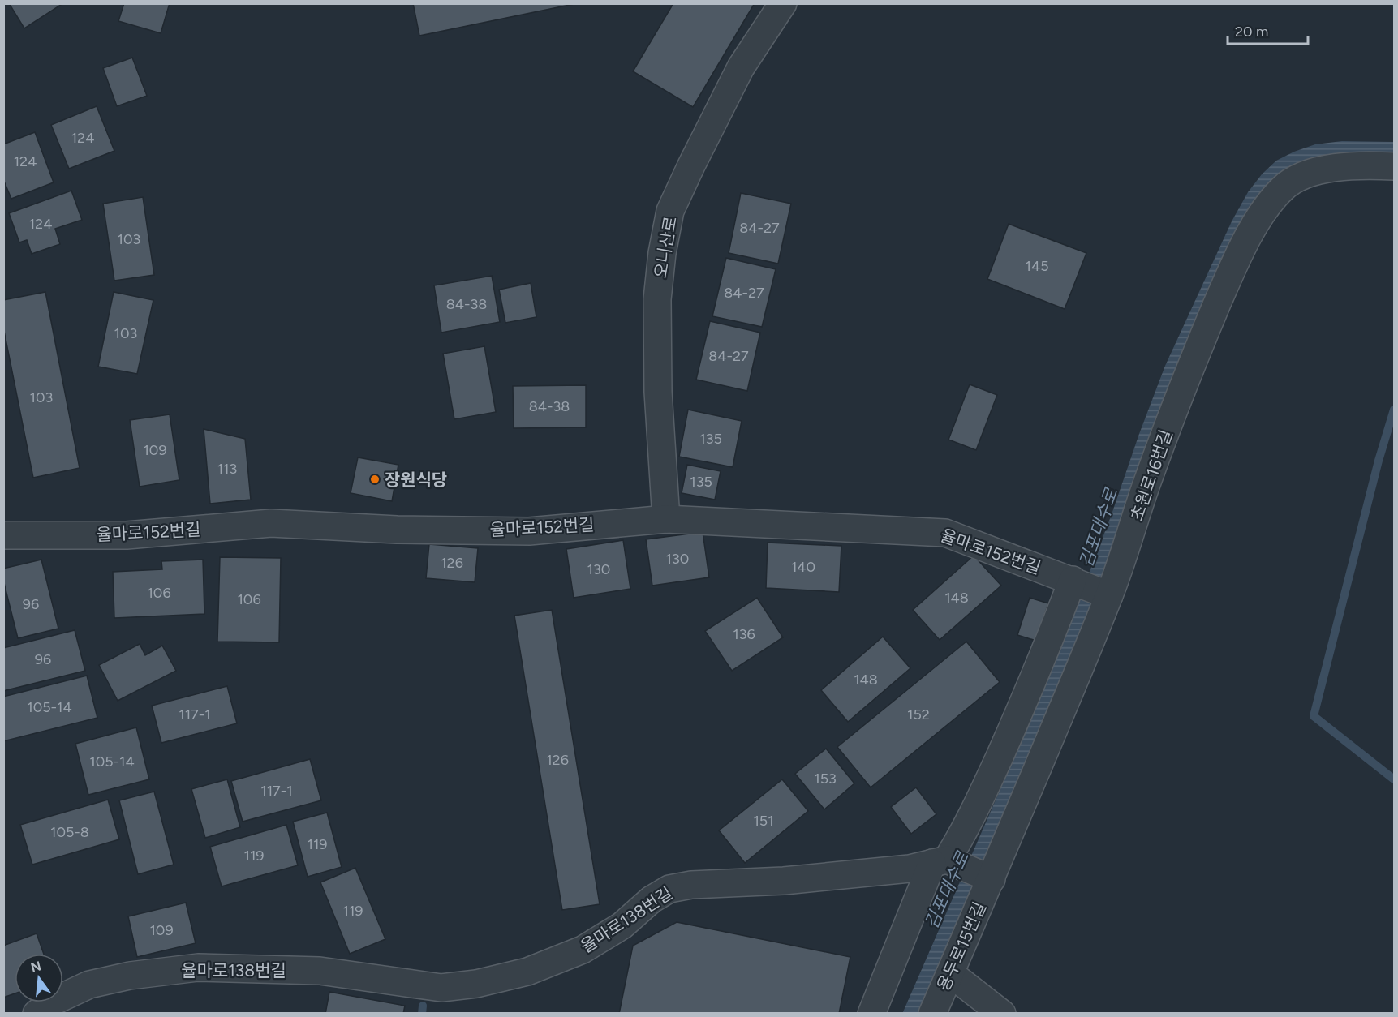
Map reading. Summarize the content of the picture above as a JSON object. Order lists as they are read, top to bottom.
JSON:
{
  "streets": {
    "lane": [
      "오니산로",
      "초원로16번길",
      "율마로152번길",
      "율마로138번길",
      "용두로15번길"
    ]
  },
  "crossings": [
    ["오니산로", "율마로152번길"],
    ["초원로16번길", "율마로152번길"],
    ["초원로16번길", "용두로15번길"]
  ],
  "water": ["김포대수로"],
  "places": ["장원식당"],
  "house_numbers": [
    "124",
    "124",
    "124",
    "84-27",
    "103",
    "145",
    "84-27",
    "84-38",
    "103",
    "84-27",
    "103",
    "84-38",
    "135",
    "109",
    "113",
    "135",
    "130",
    "126",
    "140",
    "130",
    "106",
    "148",
    "106",
    "96",
    "136",
    "96",
    "148",
    "105-14",
    "117-1",
    "152",
    "126",
    "105-14",
    "153",
    "117-1",
    "151",
    "105-8",
    "119",
    "119",
    "119",
    "109"
  ],
  "scale_bar": "20 m",
  "north": "top"
}
